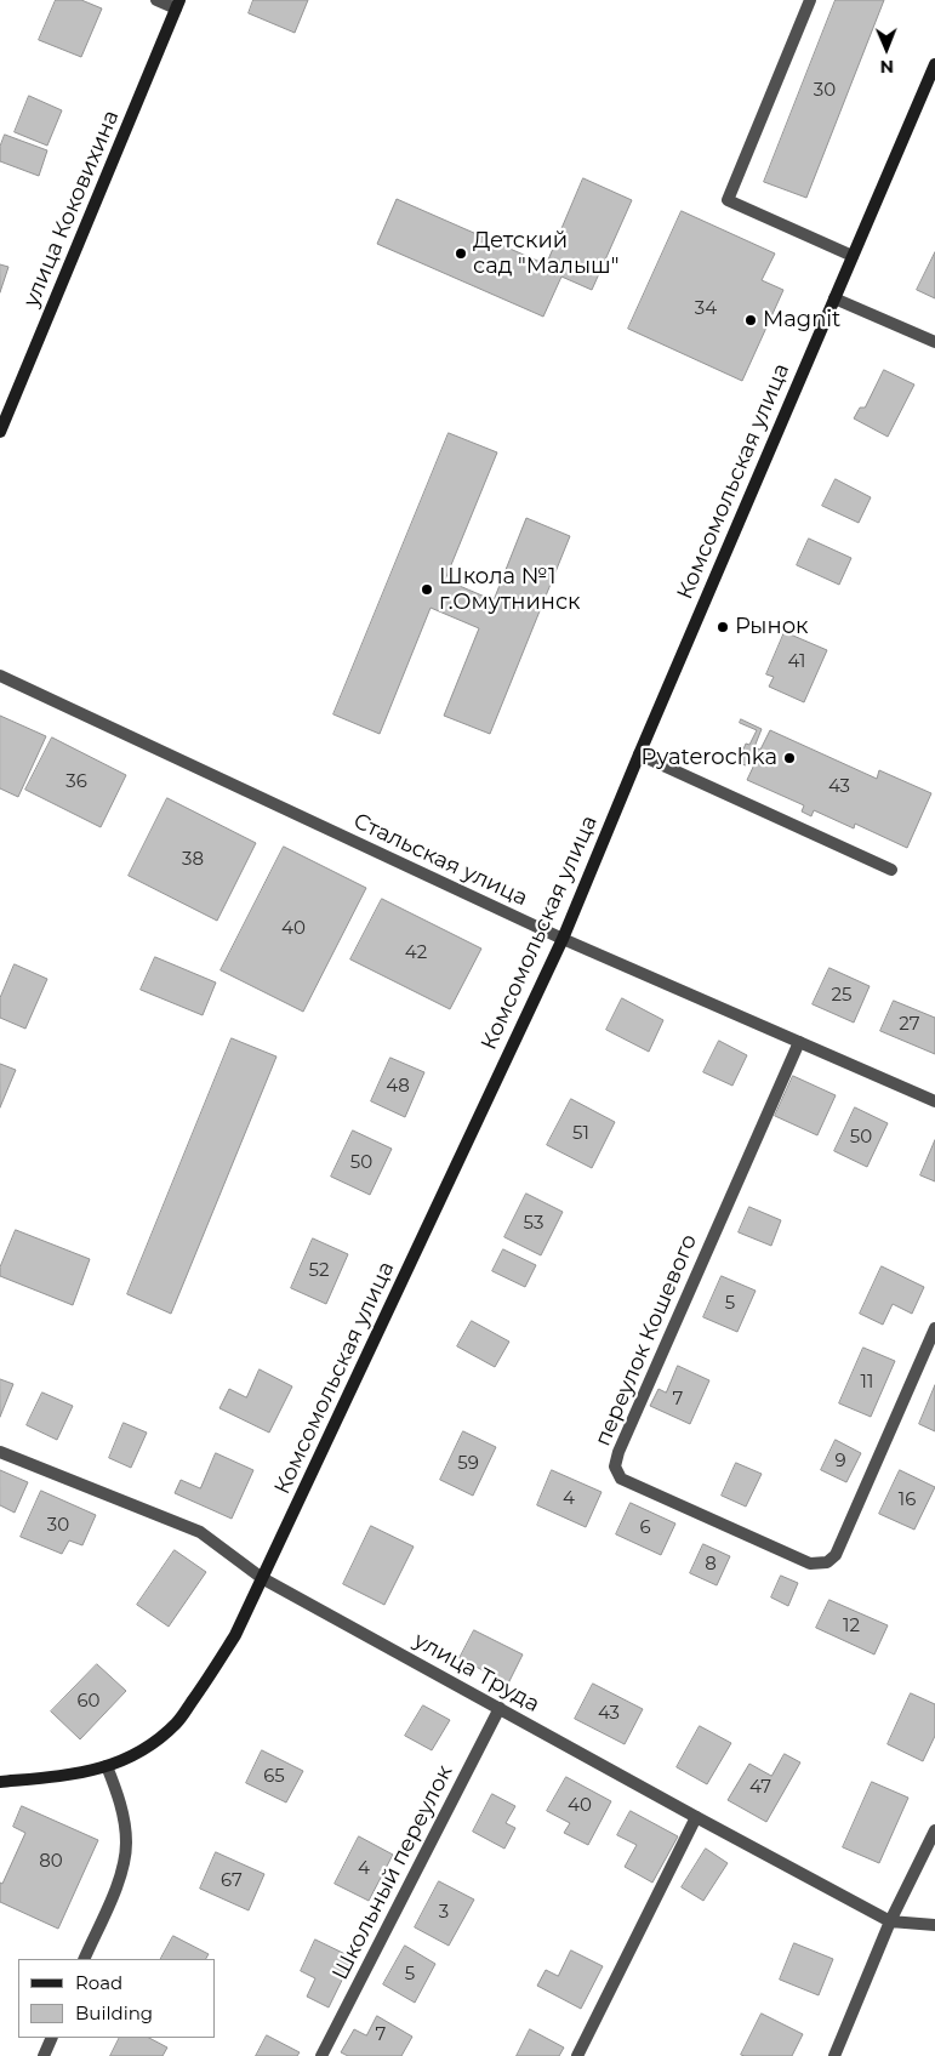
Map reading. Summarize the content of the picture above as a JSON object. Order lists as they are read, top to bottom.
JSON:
{
  "streets": {
    "main road": ["улица Коковихина", "Комсомольская улица"],
    "street": [
      "Стальская улица",
      "переулок Кошевого",
      "улица Труда",
      "Школьный переулок"
    ]
  },
  "crossings": [
    ["Комсомольская улица", "Стальская улица"],
    ["Комсомольская улица", "улица Труда"],
    ["Стальская улица", "переулок Кошевого"],
    ["улица Труда", "Школьный переулок"]
  ],
  "places": [
    "Детский сад \"Малыш\"",
    "Magnit",
    "Школа №1 г.Омутнинск",
    "Рынок",
    "Pyaterochka"
  ],
  "house_numbers": [
    "30",
    "34",
    "41",
    "36",
    "43",
    "38",
    "40",
    "42",
    "25",
    "27",
    "48",
    "51",
    "50",
    "50",
    "53",
    "52",
    "5",
    "11",
    "7",
    "9",
    "59",
    "4",
    "16",
    "30",
    "6",
    "8",
    "12",
    "60",
    "43",
    "65",
    "47",
    "40",
    "80",
    "4",
    "67",
    "3",
    "5",
    "7"
  ],
  "legend": ["Road", "Building"],
  "north": "bottom"
}
